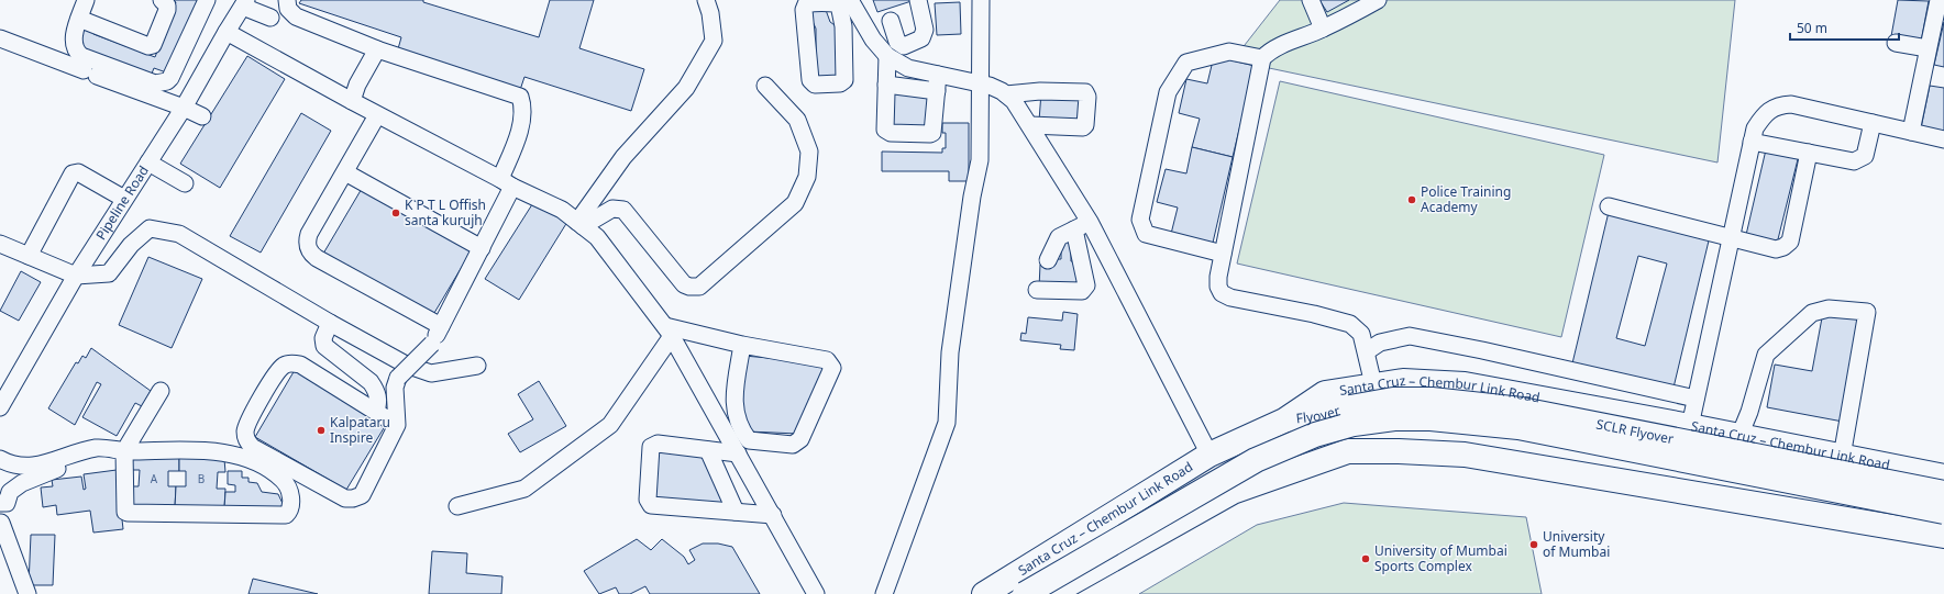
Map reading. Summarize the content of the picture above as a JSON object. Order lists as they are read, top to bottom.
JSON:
{
  "streets": {
    "highway": ["Santa Cruz – Chembur Link Road", "Flyover", "SCLR Flyover"],
    "street": ["Pipeline Road"]
  },
  "crossings": [
    ["Santa Cruz – Chembur Link Road", "Flyover"],
    ["Flyover", "SCLR Flyover"]
  ],
  "places": [
    "Police Training Academy",
    "K P T L Offish santa kurujh",
    "Kalpataru Inspire",
    "University of Mumbai",
    "University of Mumbai Sports Complex"
  ],
  "house_numbers": ["A", "B"],
  "scale_bar": "50 m"
}
